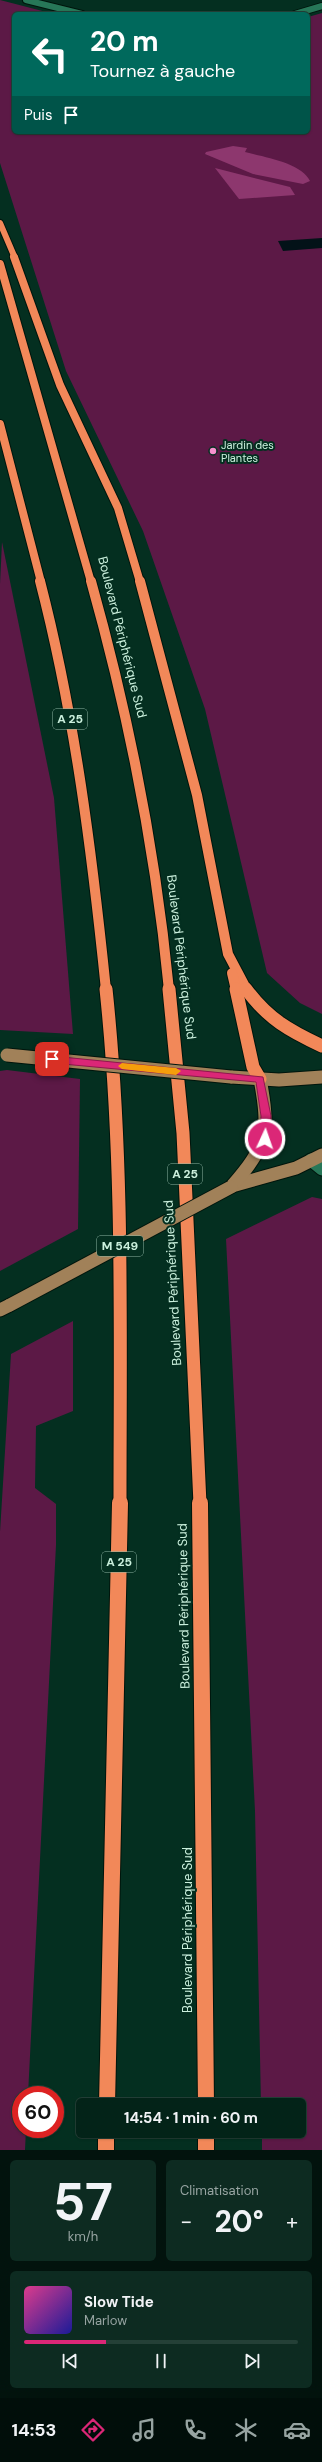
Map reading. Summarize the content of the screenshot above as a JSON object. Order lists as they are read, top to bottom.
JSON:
{
  "streets": {
    "highway": ["Boulevard Périphérique Sud", "A 25"],
    "main road": ["M 549"]
  },
  "places": ["Jardin des Plantes"],
  "page": {
    "turn": ["20 m", "Tournez à gauche"],
    "then": "Puis",
    "limit": "60",
    "trip": "14:54 · 1 min · 60 m",
    "tile": [
      ["57", "km/h"],
      "Climatisation"
    ],
    "heat": ["−", "20°", "+"],
    "song": ["Slow Tide", "Marlow"],
    "tabs": "14:53"
  }
}
